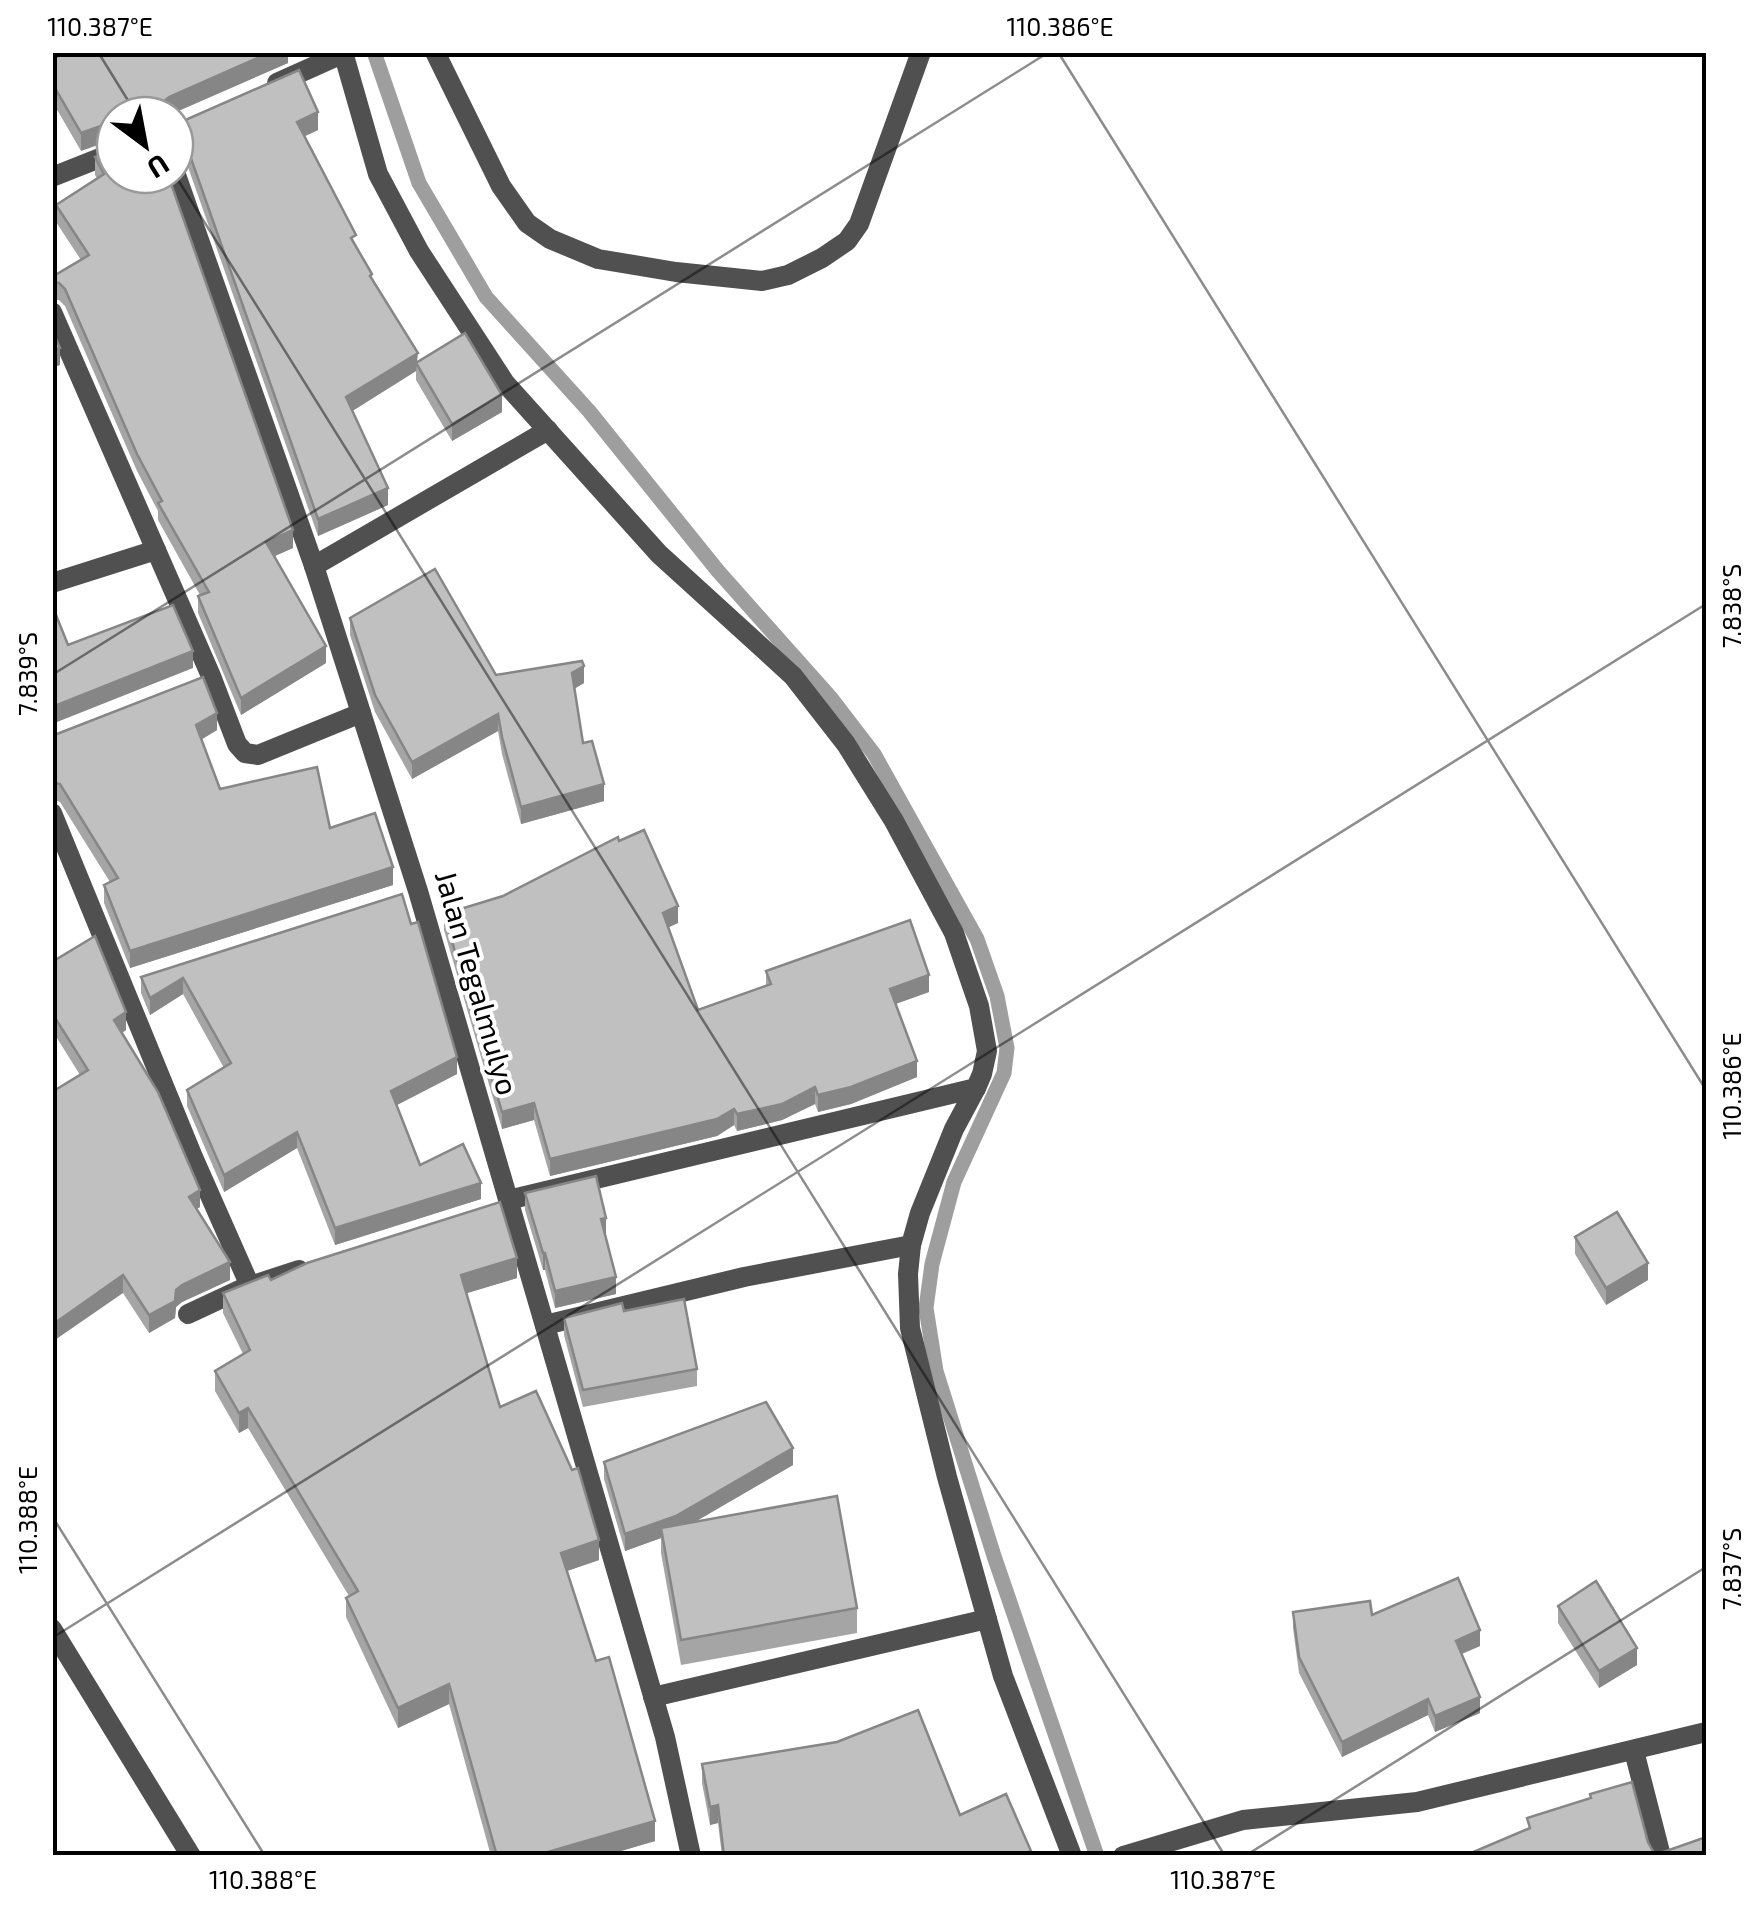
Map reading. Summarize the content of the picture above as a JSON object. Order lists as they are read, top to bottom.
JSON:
{
  "streets": {
    "street": ["Jalan Tegalmulyo"]
  },
  "north": "bottom right",
  "coordinates": [
    "110.387°E",
    "110.386°E",
    "7.838°S",
    "7.839°S",
    "110.388°E",
    "7.837°S"
  ]
}
